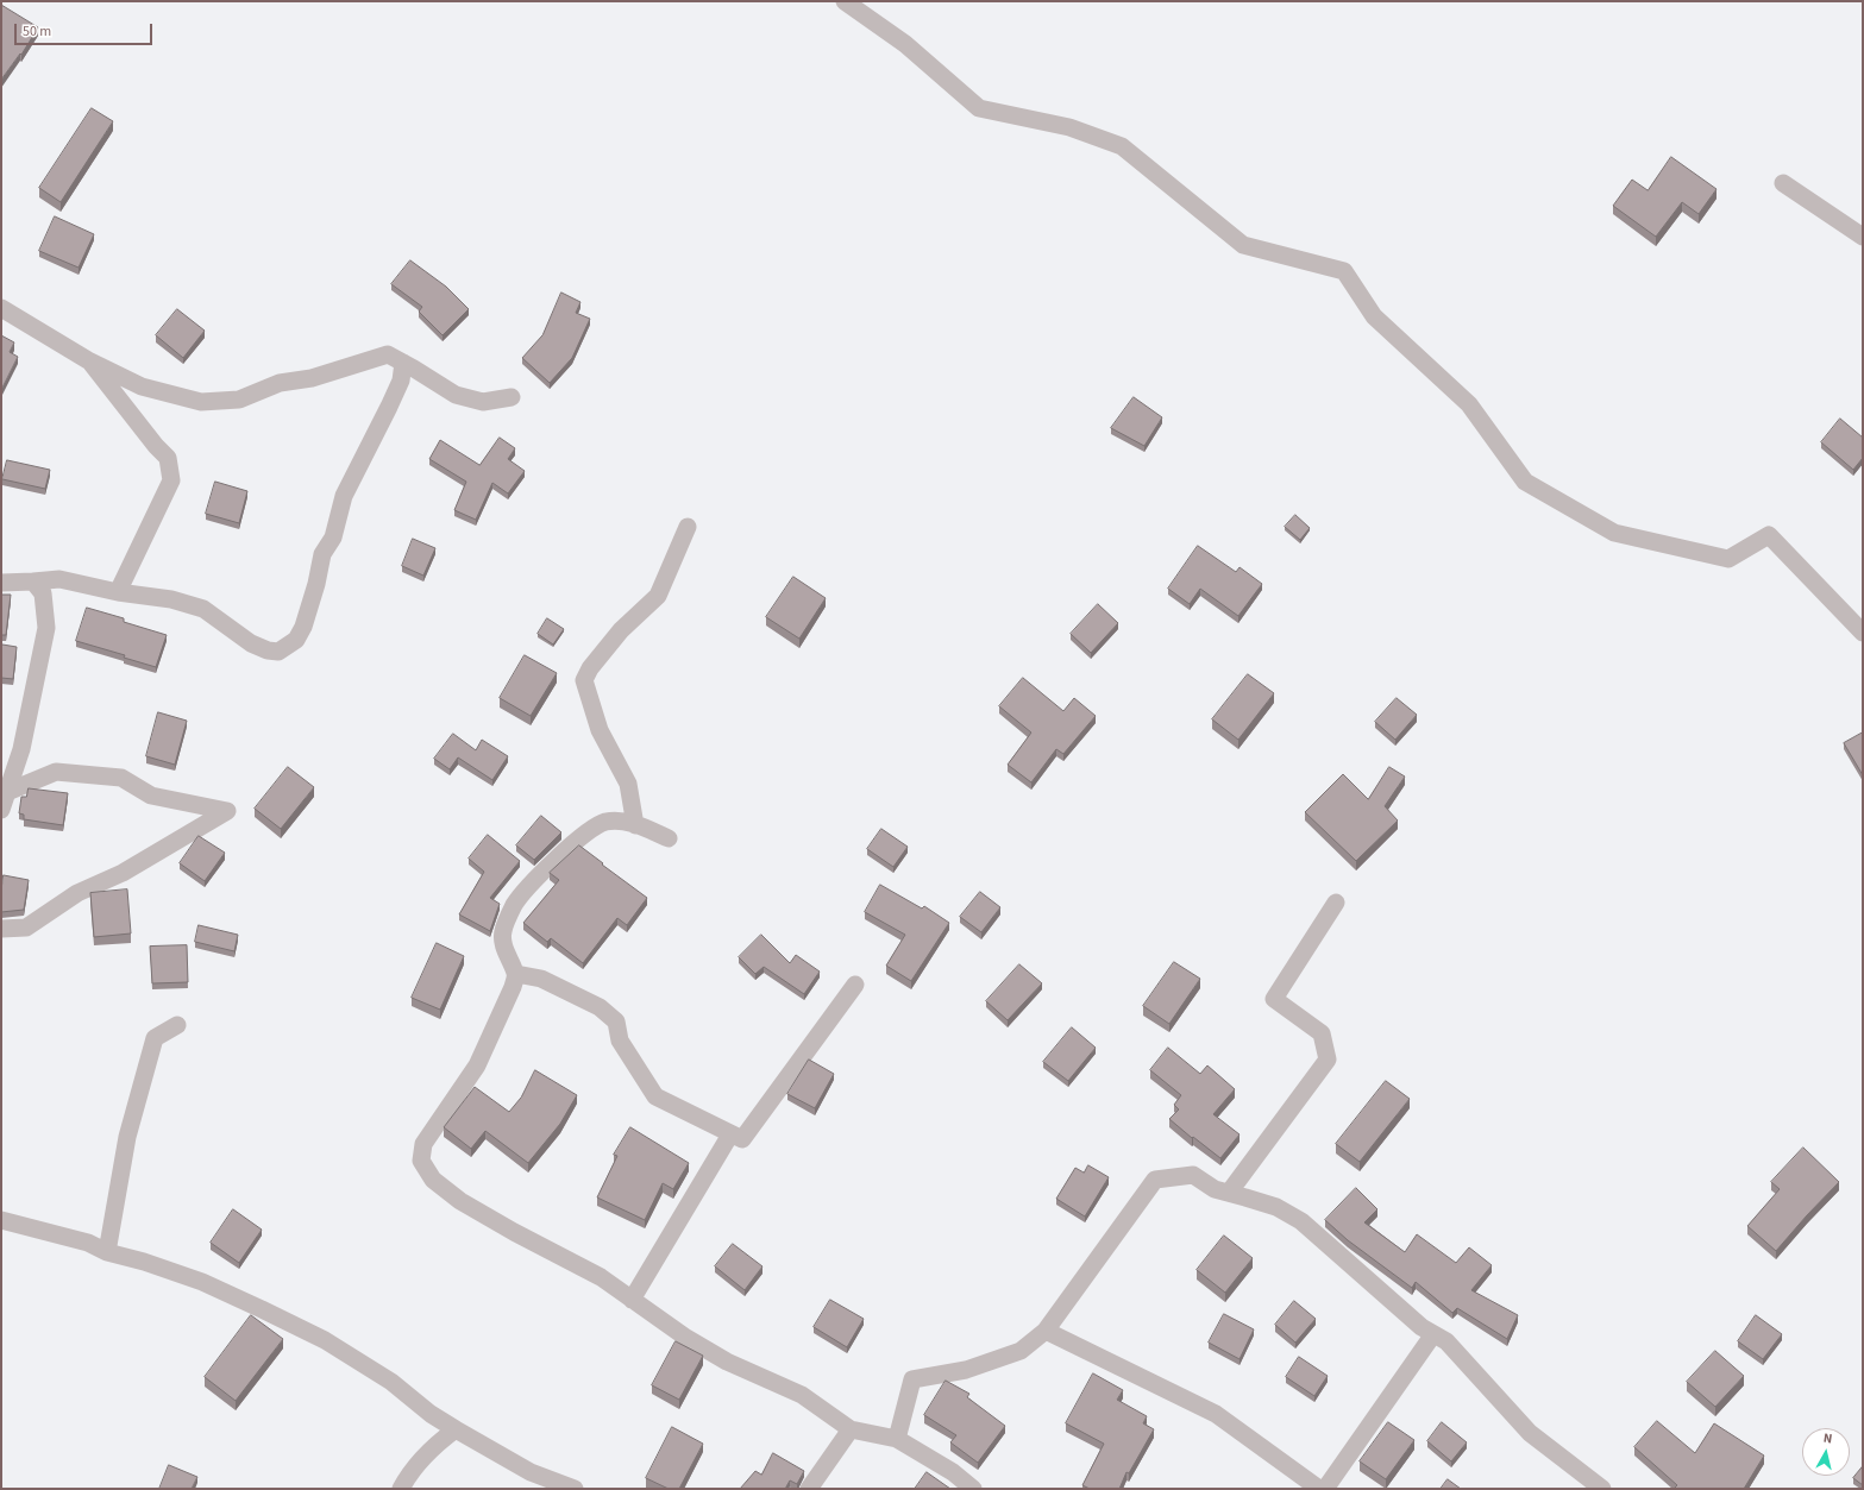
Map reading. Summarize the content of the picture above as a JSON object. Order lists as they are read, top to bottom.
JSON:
{
  "scale_bar": "50 m",
  "north": "top"
}
